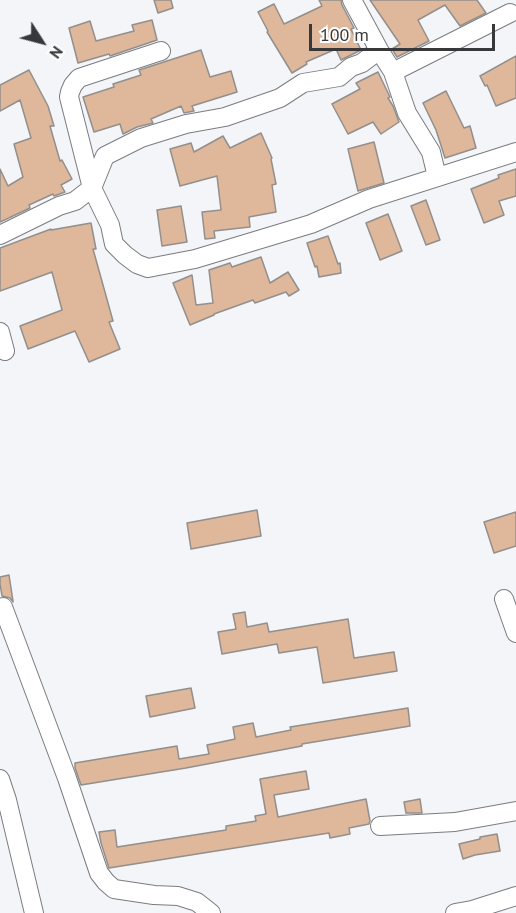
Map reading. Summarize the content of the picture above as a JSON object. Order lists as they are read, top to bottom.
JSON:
{
  "scale_bar": "100 m",
  "north": "bottom right"
}
